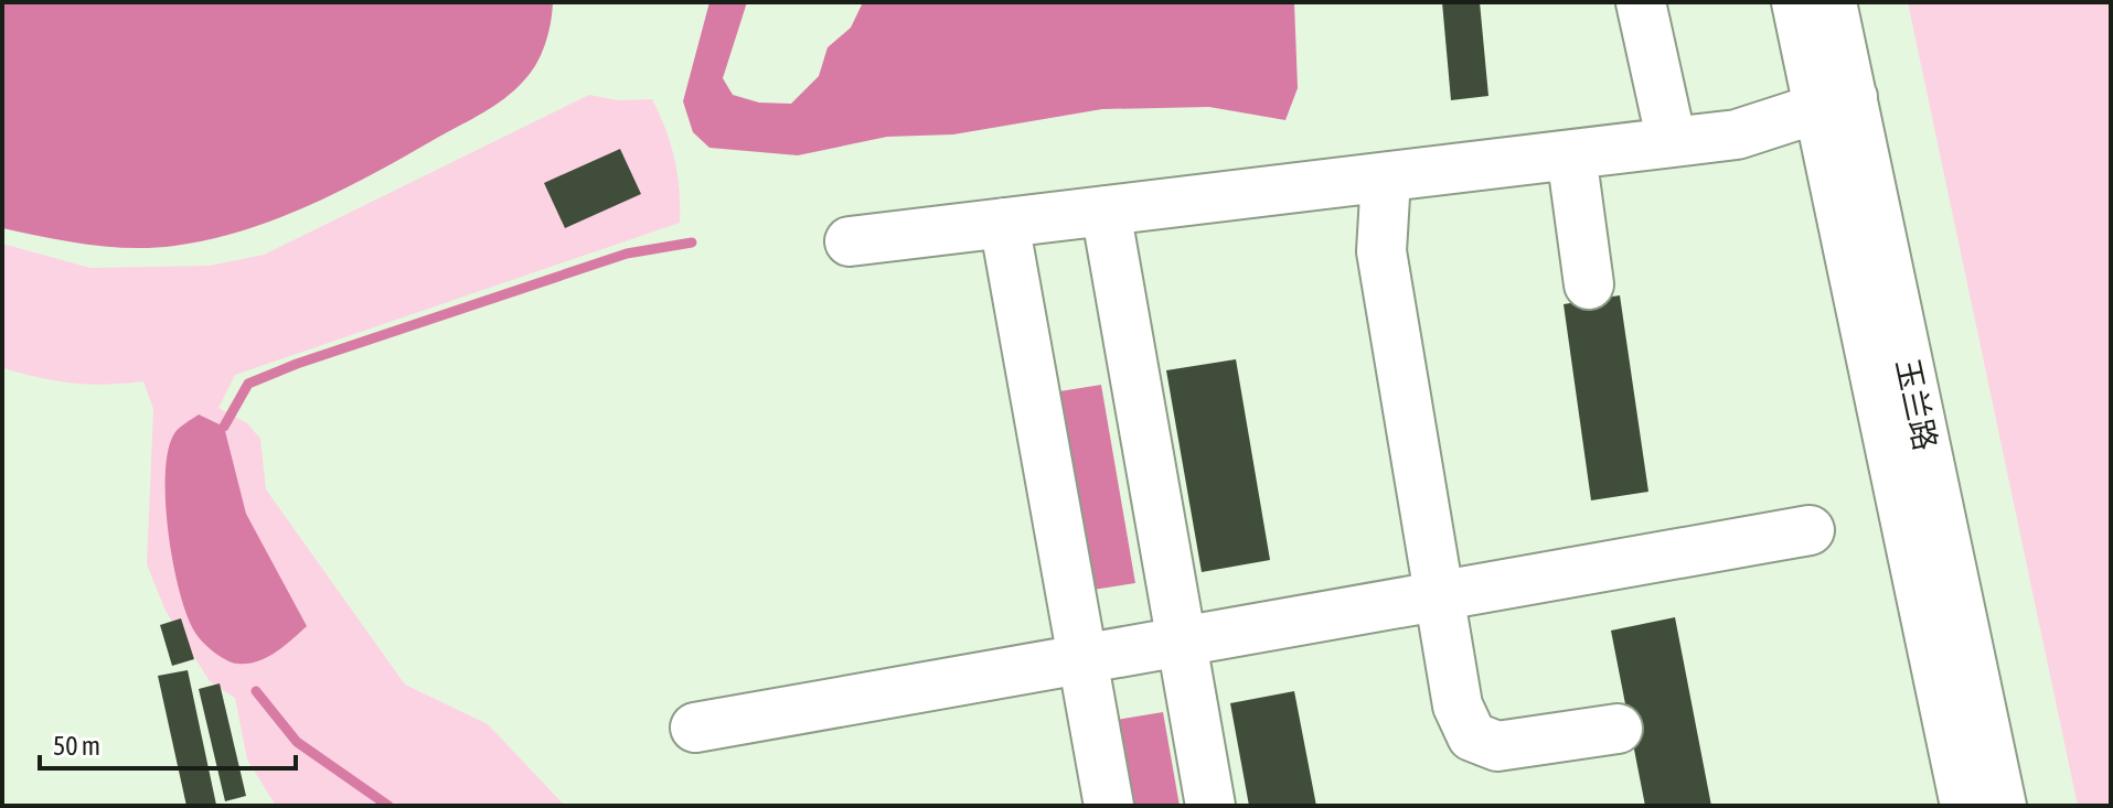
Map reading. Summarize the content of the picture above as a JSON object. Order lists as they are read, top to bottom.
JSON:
{
  "streets": {
    "street": ["玉兰路"]
  },
  "scale_bar": "50 m"
}
